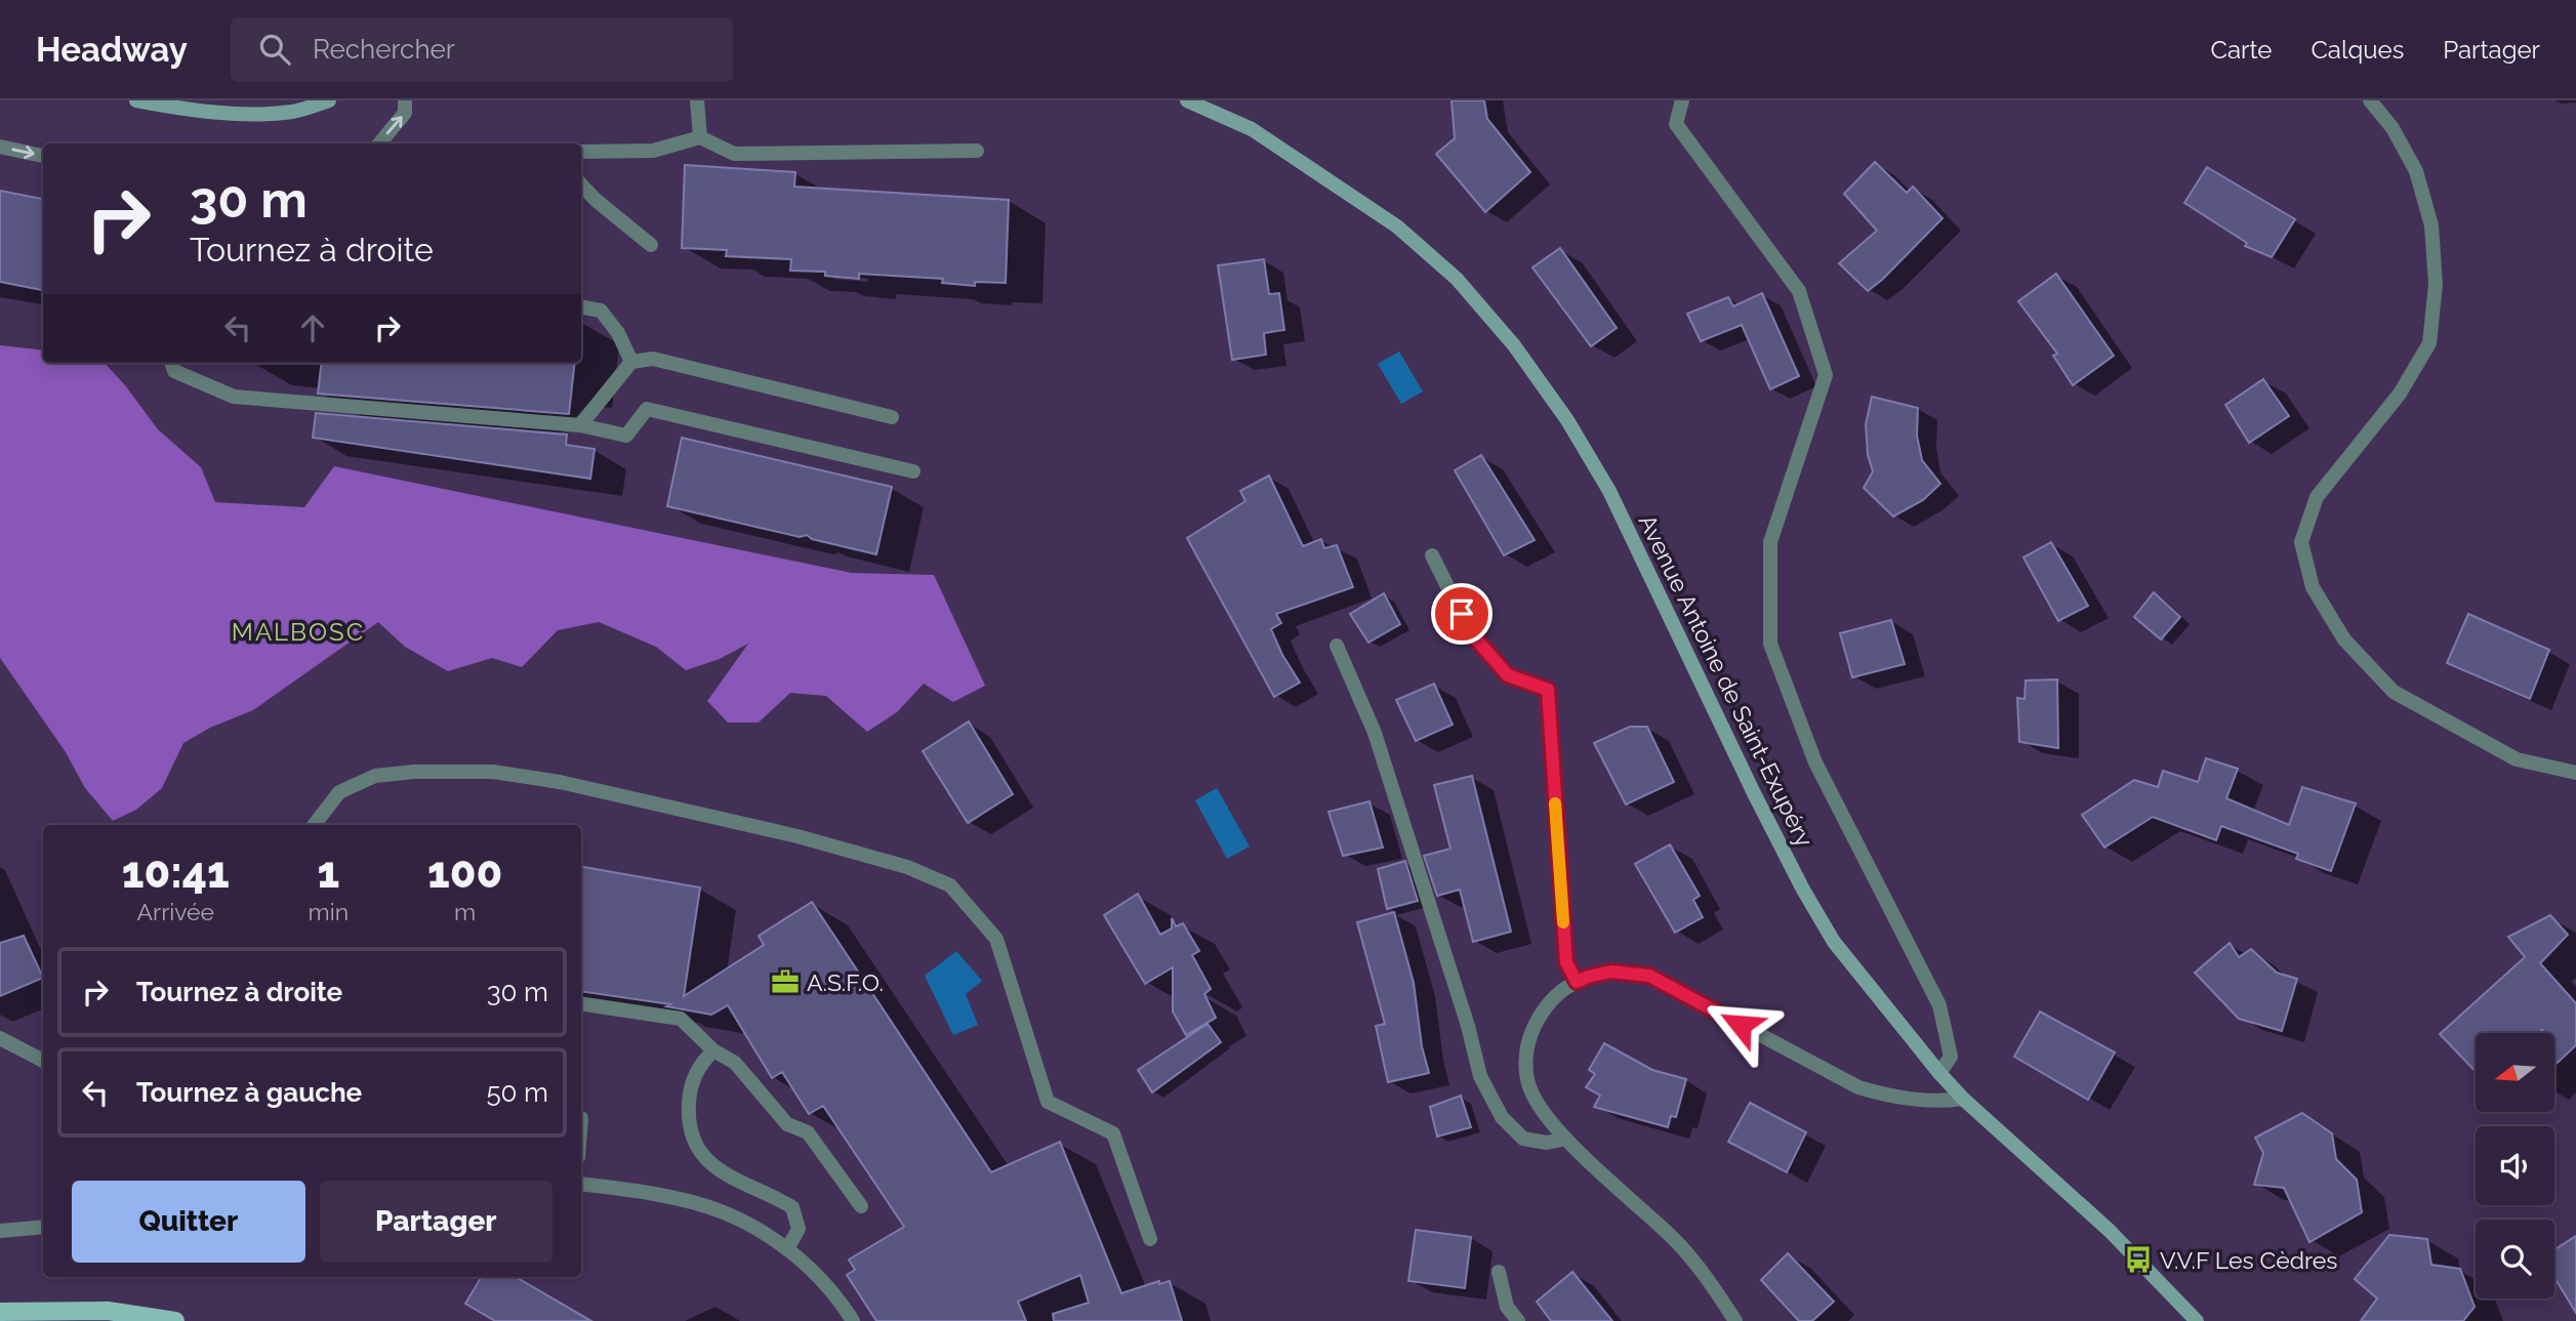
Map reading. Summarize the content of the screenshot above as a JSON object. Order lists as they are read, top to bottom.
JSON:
{
  "streets": {
    "main road": ["Avenue Antoine de Saint-Exupéry"]
  },
  "districts": ["MALBOSC"],
  "places": {
    "office": ["A.S.F.O."],
    "bus stop": ["V.V.F Les Cèdres"]
  },
  "north": "left",
  "page": {
    "header": "Headway",
    "search": "Rechercher",
    "nav": ["Carte", "Calques", "Partager"],
    "turn": ["30 m", "Tournez à droite"],
    "eta": [
      "10:41",
      "Arrivée",
      "1",
      "min",
      "100",
      "m"
    ],
    "list": [
      {
        "name": "Tournez à droite",
        "value": "30 m"
      },
      {
        "name": "Tournez à gauche",
        "value": "50 m"
      }
    ],
    "buttons": ["Quitter", "Partager"]
  }
}
